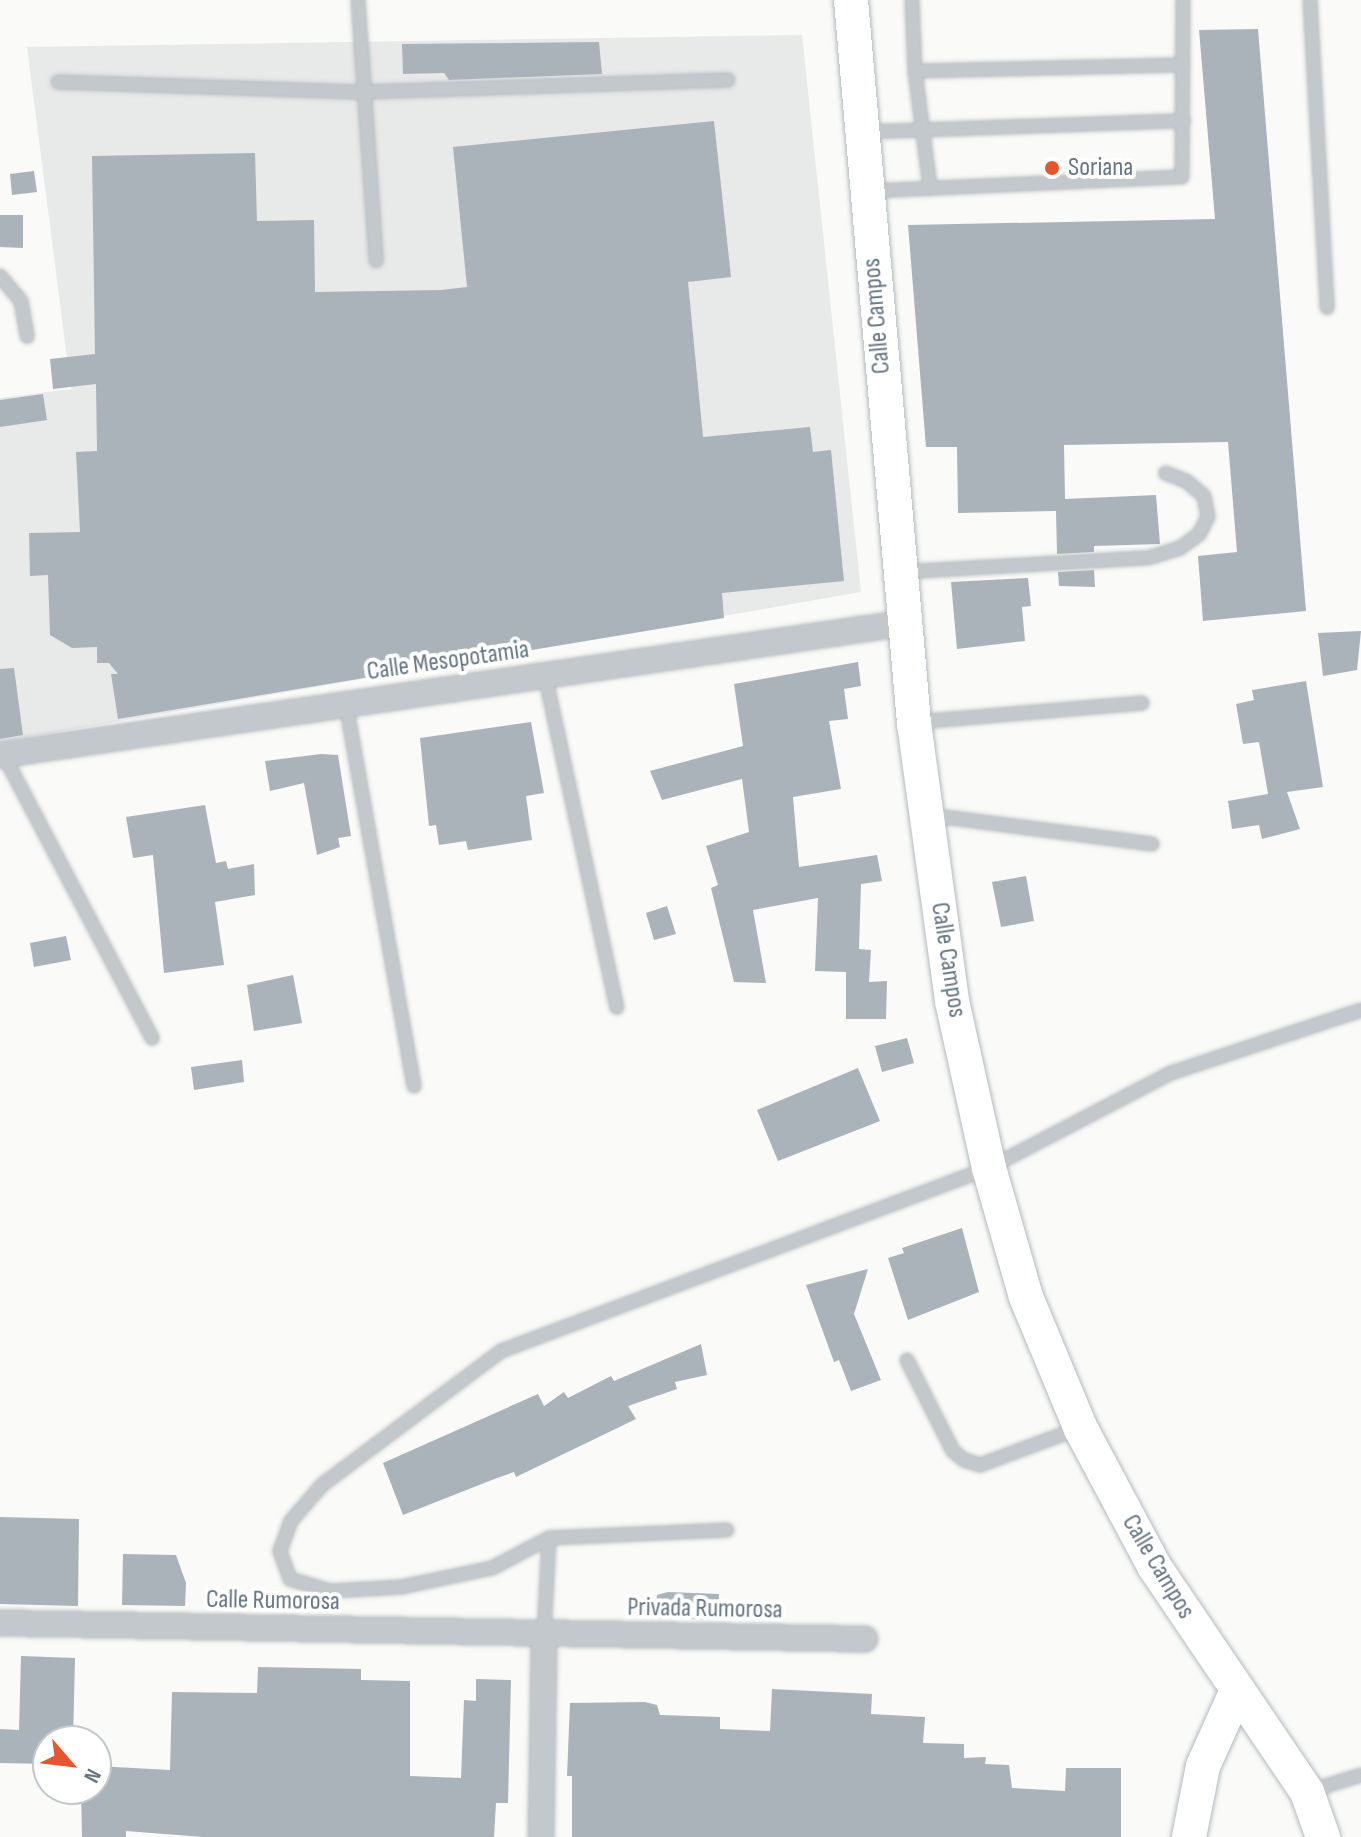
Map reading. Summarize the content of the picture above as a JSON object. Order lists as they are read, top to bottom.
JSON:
{
  "streets": {
    "street": [
      "Calle Campos",
      "Calle Mesopotamia",
      "Calle Rumorosa",
      "Privada Rumorosa"
    ]
  },
  "crossings": [
    ["Calle Campos", "Calle Mesopotamia"],
    ["Calle Rumorosa", "Privada Rumorosa"]
  ],
  "places": ["Soriana"],
  "north": "bottom right"
}
